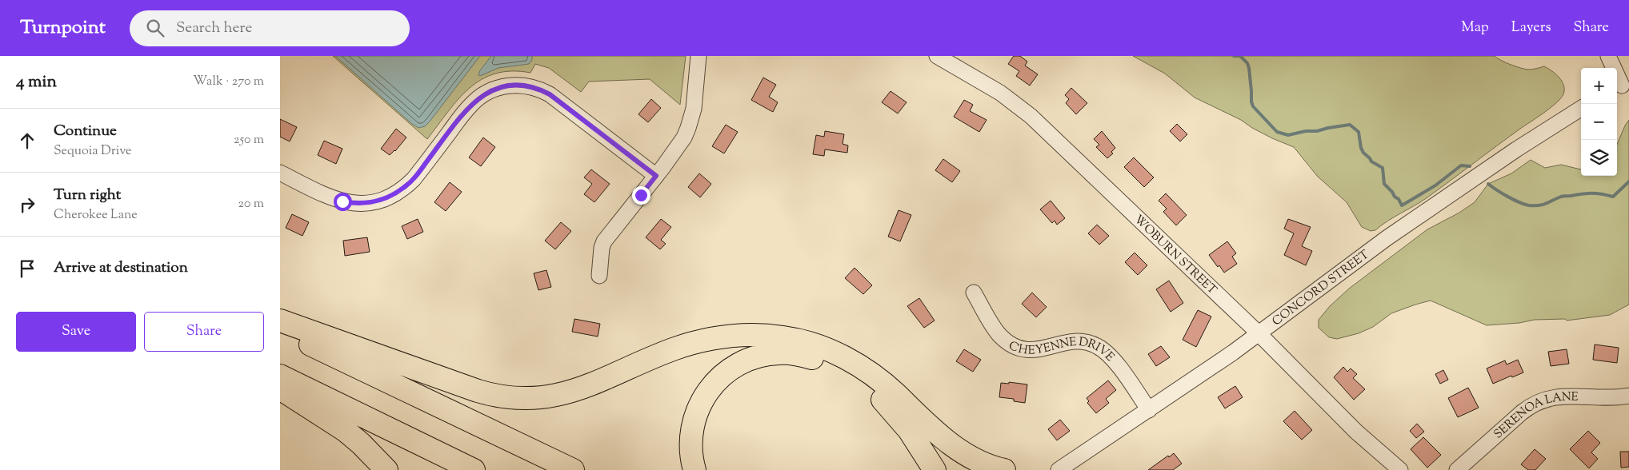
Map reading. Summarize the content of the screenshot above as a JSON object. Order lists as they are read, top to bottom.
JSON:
{
  "streets": {
    "street": [
      "WOBURN STREET",
      "CONCORD STREET",
      "CHEYENNE DRIVE",
      "SERENOA LANE"
    ]
  },
  "crossings": [
    ["WOBURN STREET", "CONCORD STREET"],
    ["CONCORD STREET", "CHEYENNE DRIVE"]
  ],
  "page": {
    "header": "Turnpoint",
    "search": "Search here",
    "nav": ["Map", "Layers", "Share"],
    "heading": ["4 min", "Walk · 270 m"],
    "map_buttons": ["+", "−"],
    "list": [
      ["Continue", "Sequoia Drive", "250 m"],
      ["Turn right", "Cherokee Lane", "20 m"],
      "Arrive at destination"
    ],
    "buttons": ["Save", "Share"]
  }
}
